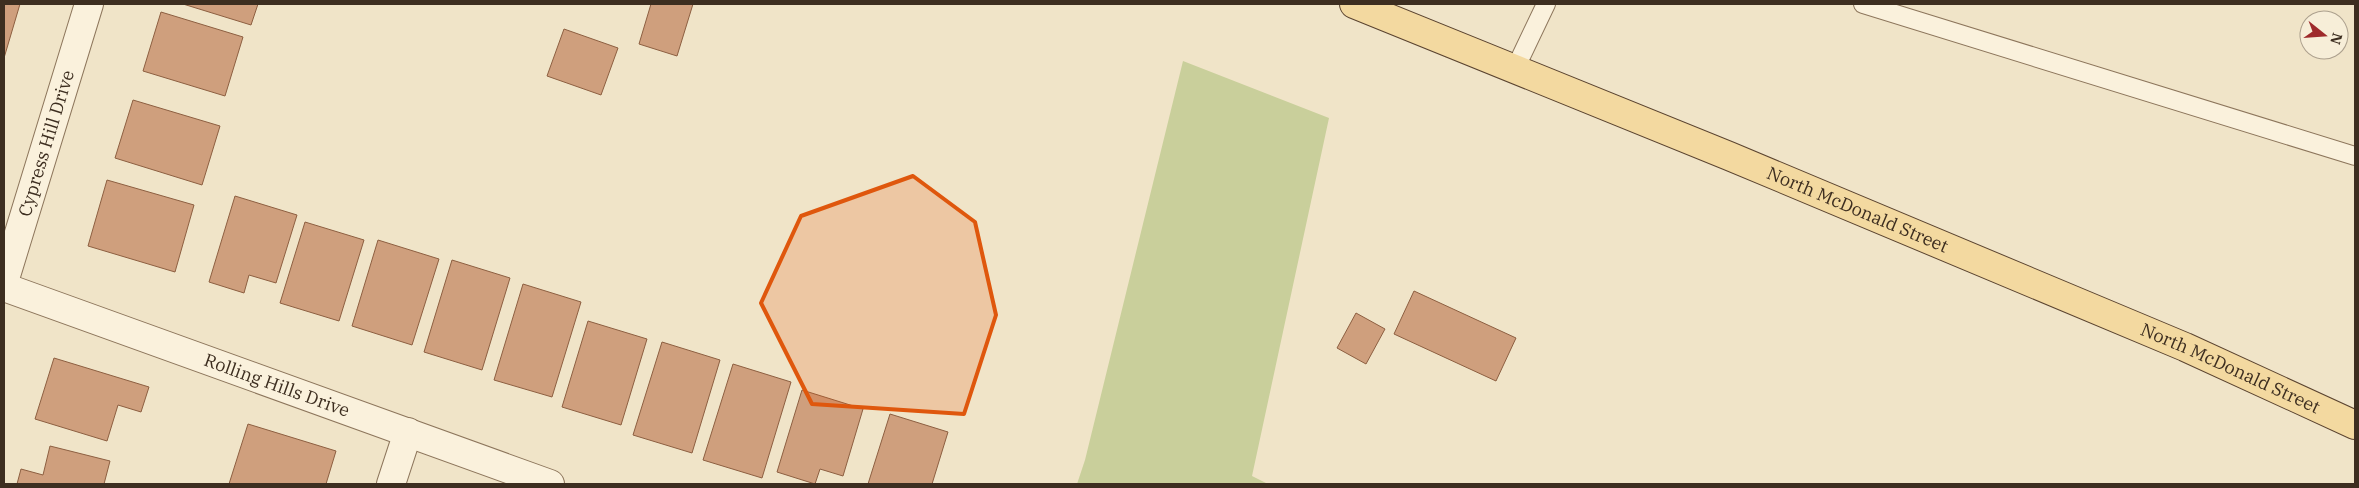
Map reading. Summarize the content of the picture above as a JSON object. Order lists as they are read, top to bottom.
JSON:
{
  "streets": {
    "main road": ["North McDonald Street"],
    "street": ["Cypress Hill Drive", "Rolling Hills Drive"]
  },
  "north": "right"
}
